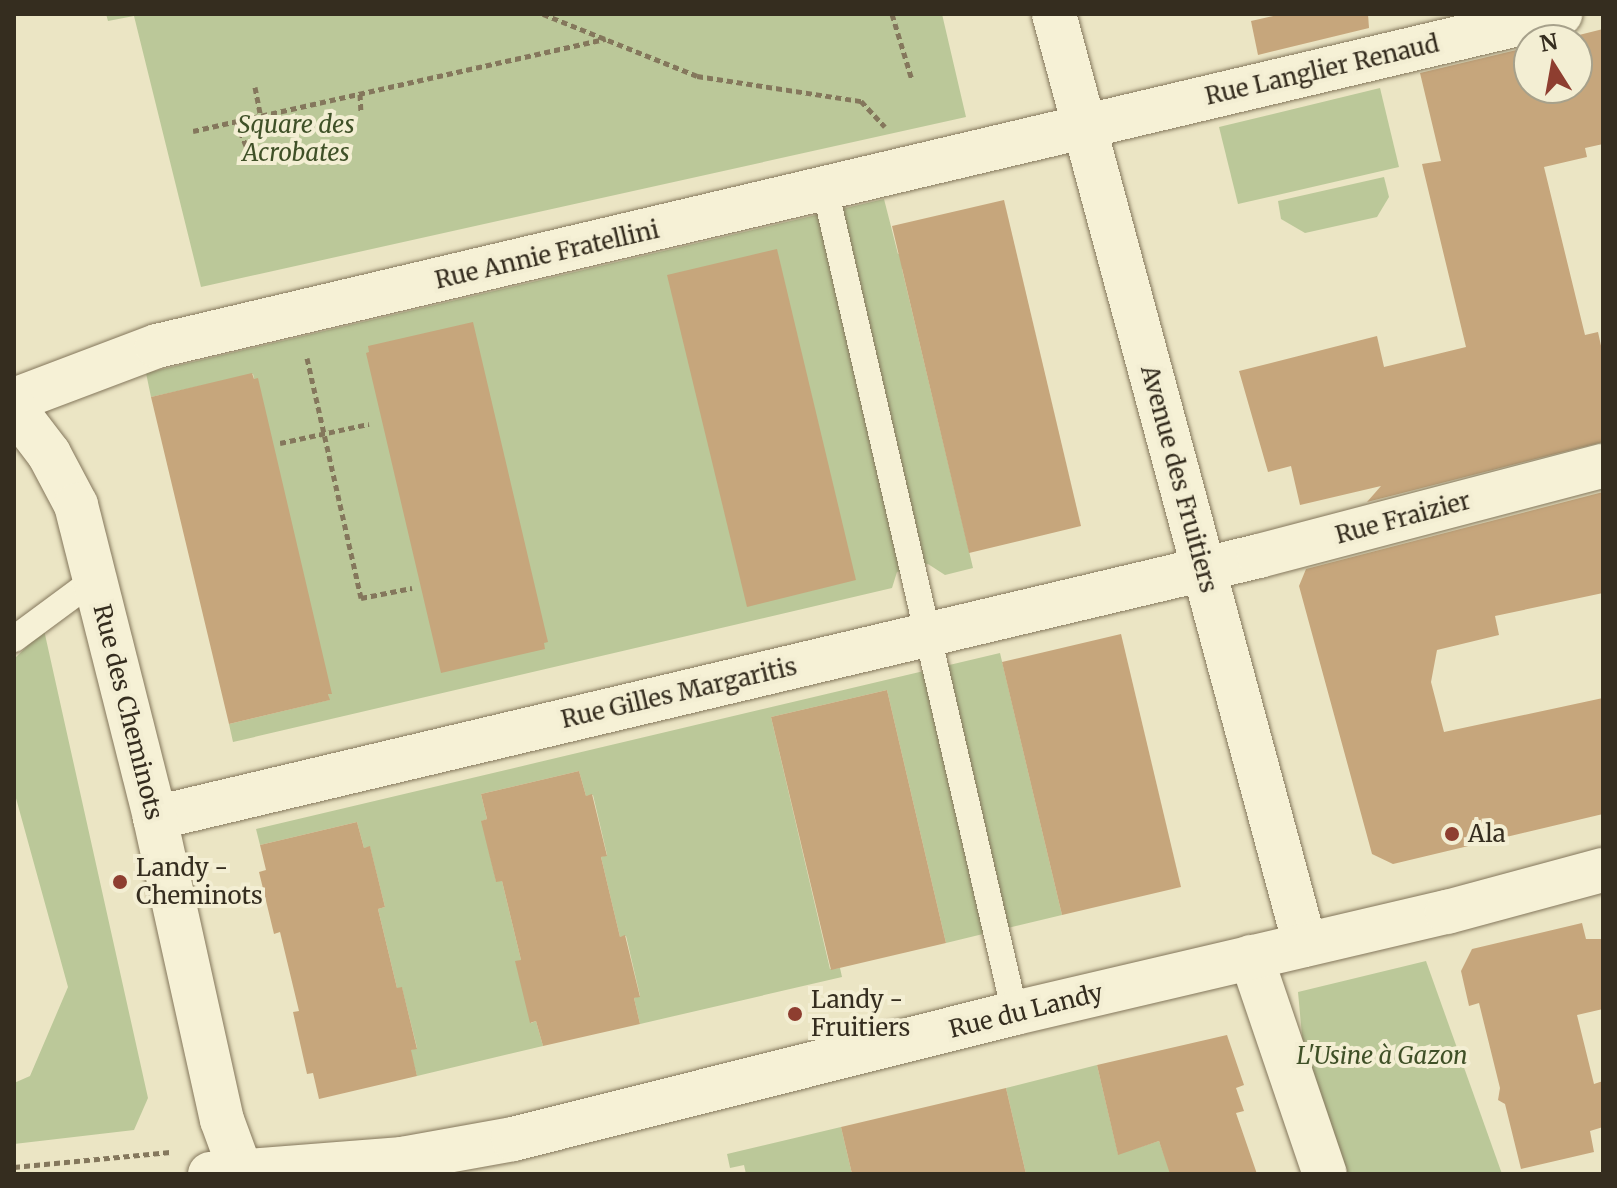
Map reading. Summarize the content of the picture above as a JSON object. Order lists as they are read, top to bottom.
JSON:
{
  "streets": {
    "street": [
      "Rue Langlier Renaud",
      "Rue Annie Fratellini",
      "Avenue des Fruitiers",
      "Rue Fraizier",
      "Rue Gilles Margaritis",
      "Rue des Cheminots",
      "Rue du Landy"
    ]
  },
  "crossings": [
    ["Rue Langlier Renaud", "Rue Annie Fratellini"],
    ["Rue Langlier Renaud", "Avenue des Fruitiers"],
    ["Rue Annie Fratellini", "Avenue des Fruitiers"],
    ["Avenue des Fruitiers", "Rue Fraizier"],
    ["Avenue des Fruitiers", "Rue Gilles Margaritis"],
    ["Avenue des Fruitiers", "Rue du Landy"],
    ["Rue Fraizier", "Rue Gilles Margaritis"],
    ["Rue Gilles Margaritis", "Rue des Cheminots"],
    ["Rue des Cheminots", "Rue du Landy"]
  ],
  "parks": ["Square des Acrobates", "L'Usine à Gazon"],
  "places": ["Ala", "Landy - Cheminots", "Landy - Fruitiers"],
  "north": "top"
}
